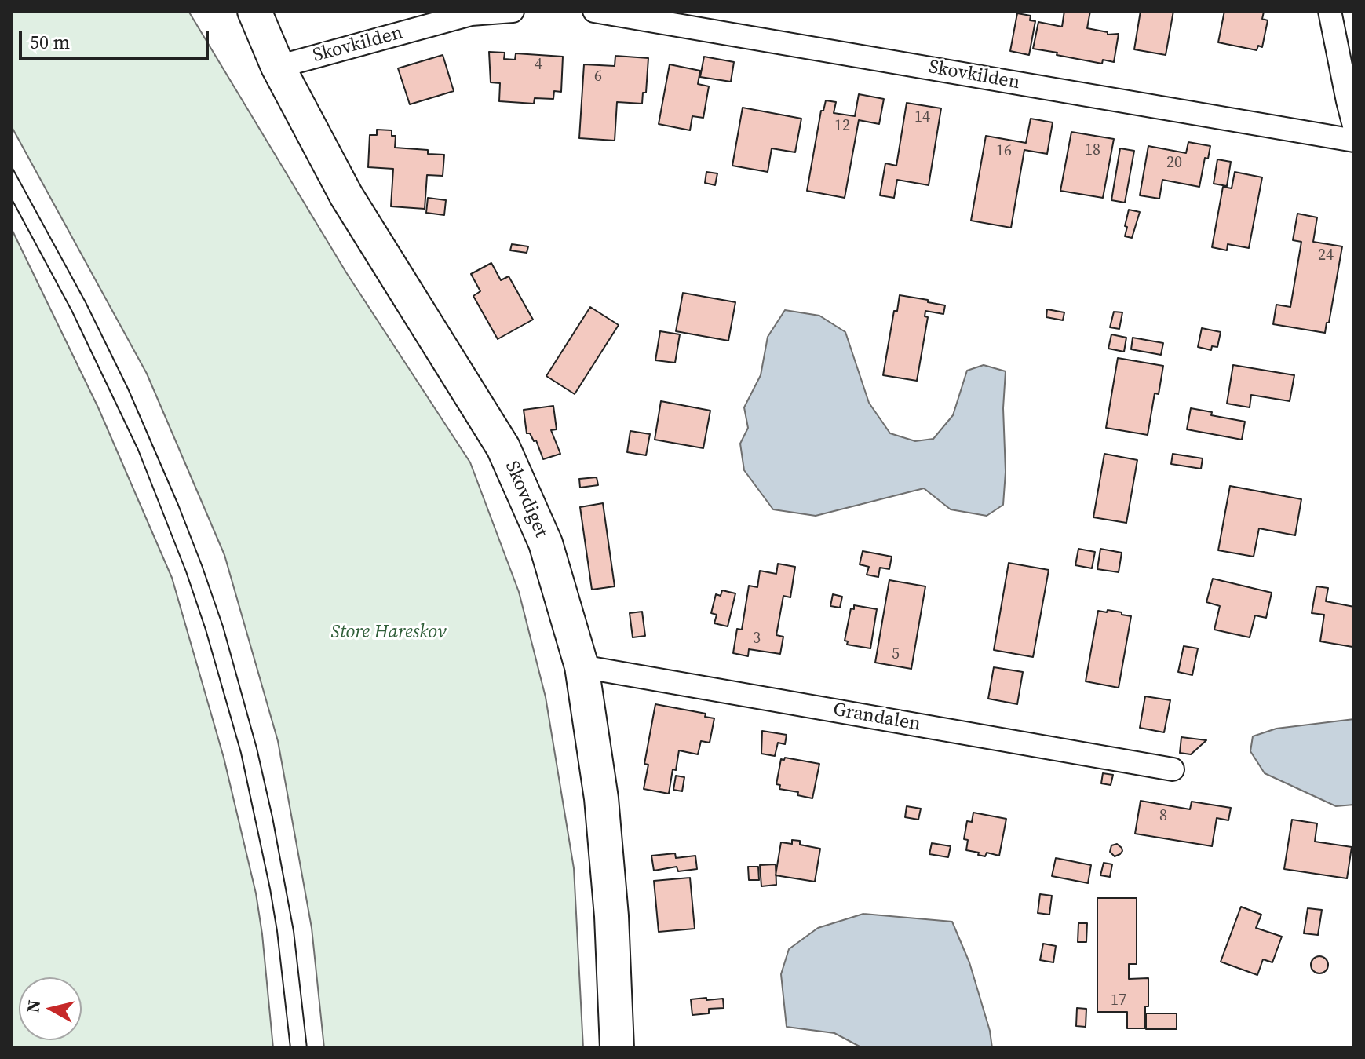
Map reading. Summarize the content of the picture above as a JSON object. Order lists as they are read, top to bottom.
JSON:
{
  "streets": {
    "street": ["Skovkilden", "Skovdiget", "Grandalen"]
  },
  "crossings": [
    ["Skovkilden", "Skovdiget"],
    ["Skovdiget", "Grandalen"]
  ],
  "parks": ["Store Hareskov"],
  "house_numbers": [
    "4",
    "6",
    "14",
    "12",
    "18",
    "16",
    "20",
    "24",
    "3",
    "5",
    "8",
    "17"
  ],
  "scale_bar": "50 m",
  "north": "left"
}
